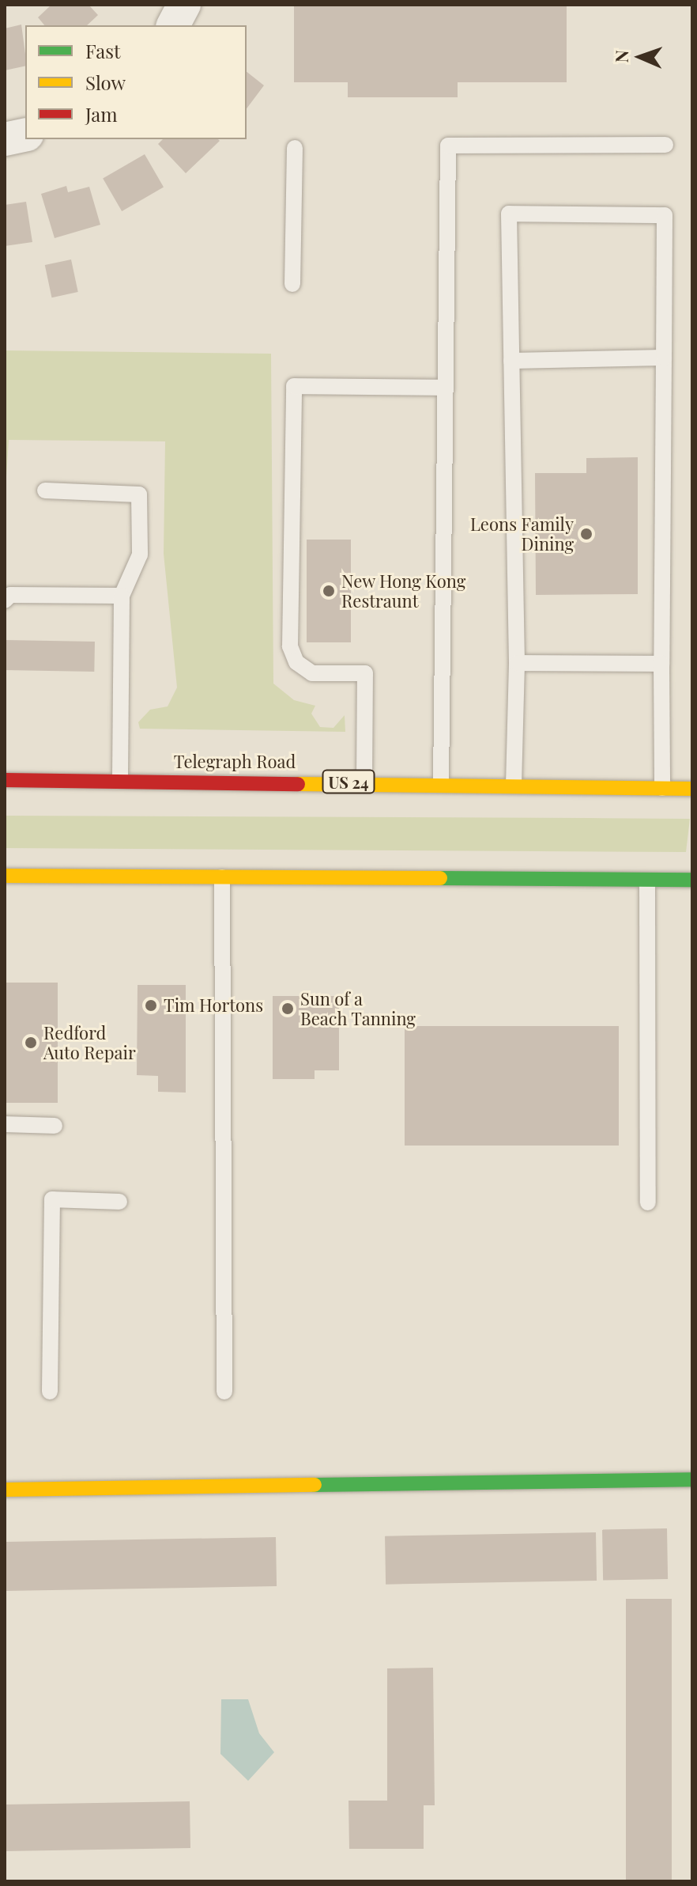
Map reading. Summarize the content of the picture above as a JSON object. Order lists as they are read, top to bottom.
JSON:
{
  "streets": {
    "main road": ["Telegraph Road", "US 24"]
  },
  "places": [
    "Leons Family Dining",
    "New Hong Kong Restraunt",
    "Tim Hortons",
    "Sun of a Beach Tanning",
    "Redford Auto Repair"
  ],
  "legend": ["Fast", "Slow", "Jam"],
  "north": "left"
}
